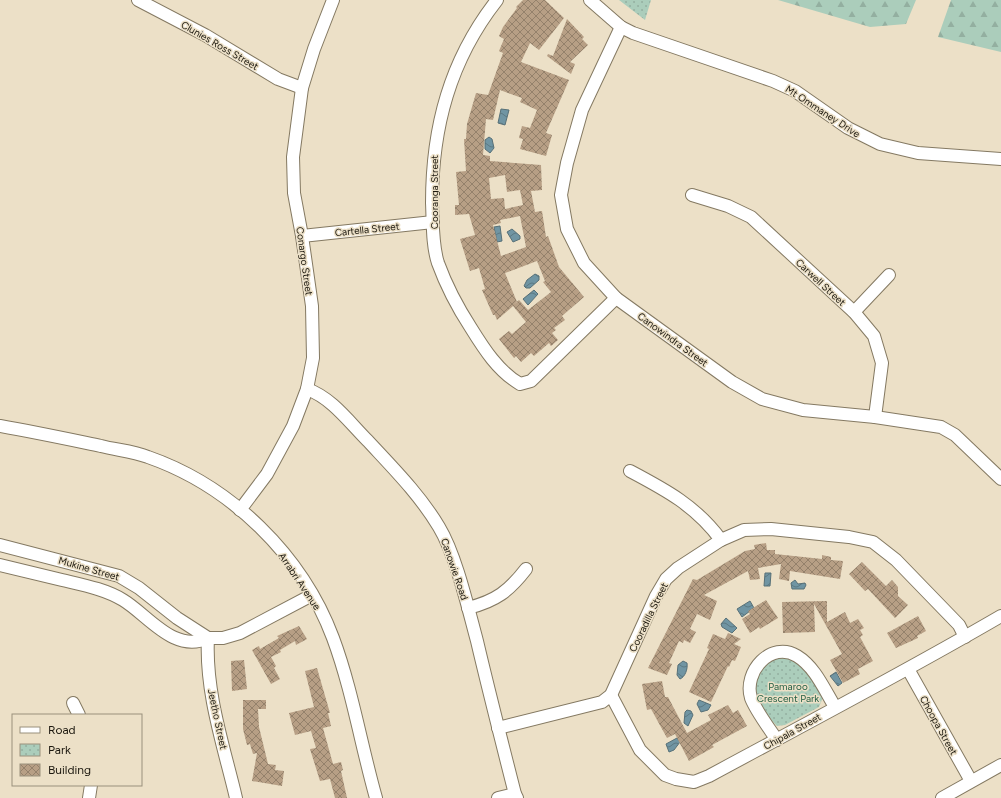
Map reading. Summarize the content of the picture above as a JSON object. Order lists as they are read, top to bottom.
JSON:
{
  "streets": {
    "street": [
      "Clunies Ross Street",
      "Mt Ommaney Drive",
      "Cooranga Street",
      "Cartella Street",
      "Conargo Street",
      "Carwell Street",
      "Canowindra Street",
      "Mukine Street",
      "Canowie Road",
      "Arrabri Avenue",
      "Cooradilla Street",
      "Jeetho Street",
      "Choopa Street",
      "Chipala Street"
    ]
  },
  "crossings": [
    ["Clunies Ross Street", "Conargo Street"],
    ["Mt Ommaney Drive", "Canowindra Street"],
    ["Cooranga Street", "Cartella Street"],
    ["Cooranga Street", "Canowindra Street"],
    ["Cartella Street", "Conargo Street"],
    ["Conargo Street", "Canowie Road"],
    ["Conargo Street", "Arrabri Avenue"],
    ["Carwell Street", "Canowindra Street"],
    ["Mukine Street", "Arrabri Avenue"],
    ["Mukine Street", "Jeetho Street"],
    ["Cooradilla Street", "Chipala Street"],
    ["Choopa Street", "Chipala Street"]
  ],
  "parks": ["Pamaroo Crescent Park"],
  "legend": ["Road", "Park", "Building"]
}
